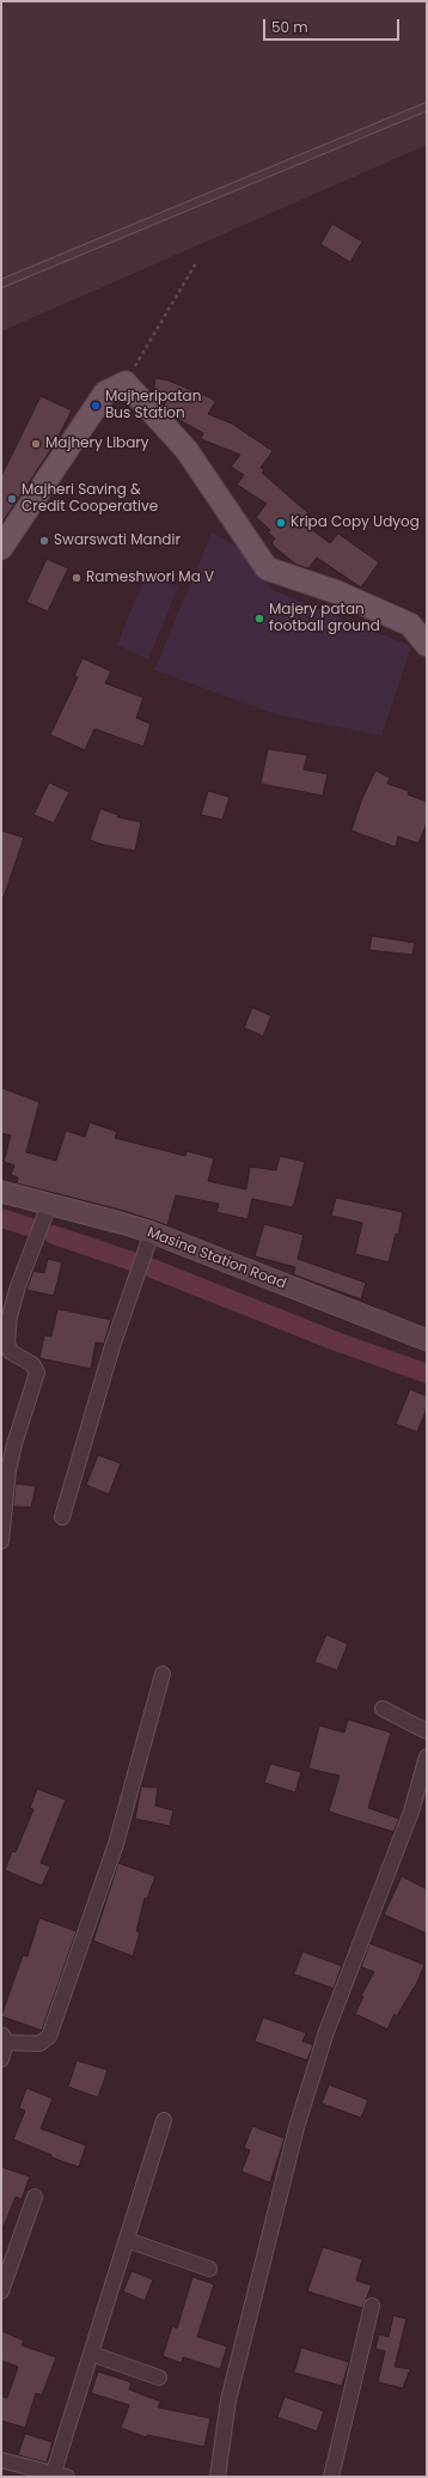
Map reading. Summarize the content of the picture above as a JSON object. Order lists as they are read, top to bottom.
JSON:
{
  "streets": {
    "street": ["Masina Station Road"]
  },
  "places": [
    "Majheripatan Bus Station",
    "Majhery Libary",
    "Majheri Saving & Credit Cooperative",
    "Kripa Copy Udyog",
    "Swarswati Mandir",
    "Rameshwori Ma V",
    "Majery patan football ground"
  ],
  "scale_bar": "50 m"
}
